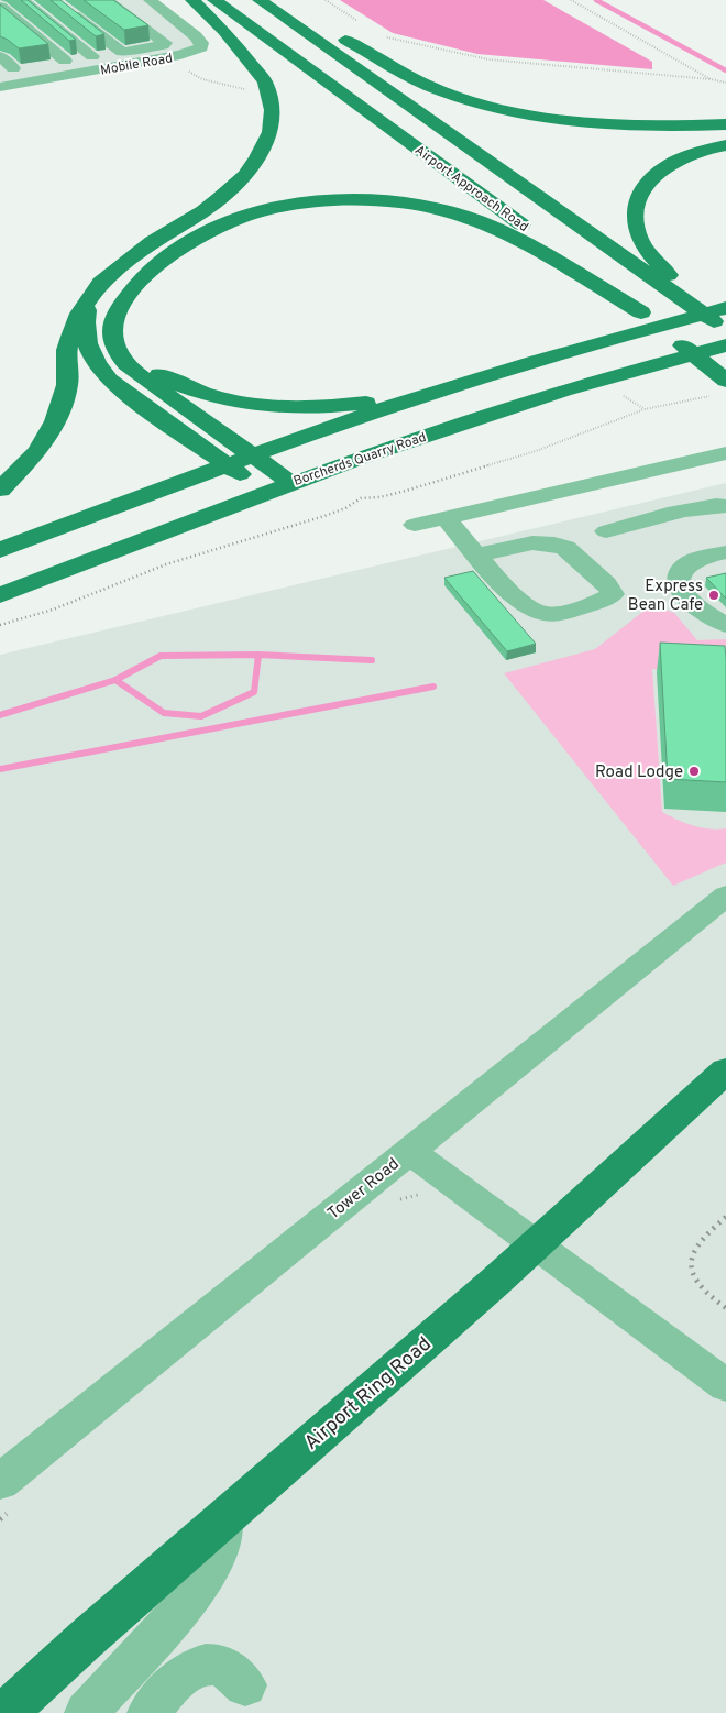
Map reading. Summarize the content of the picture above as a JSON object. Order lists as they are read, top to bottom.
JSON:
{
  "streets": {
    "main road": ["Airport Approach Road", "Borcherds Quarry Road", "Airport Ring Road"],
    "street": ["Mobile Road", "Tower Road"]
  },
  "places": ["Express Bean Cafe", "Road Lodge"]
}
